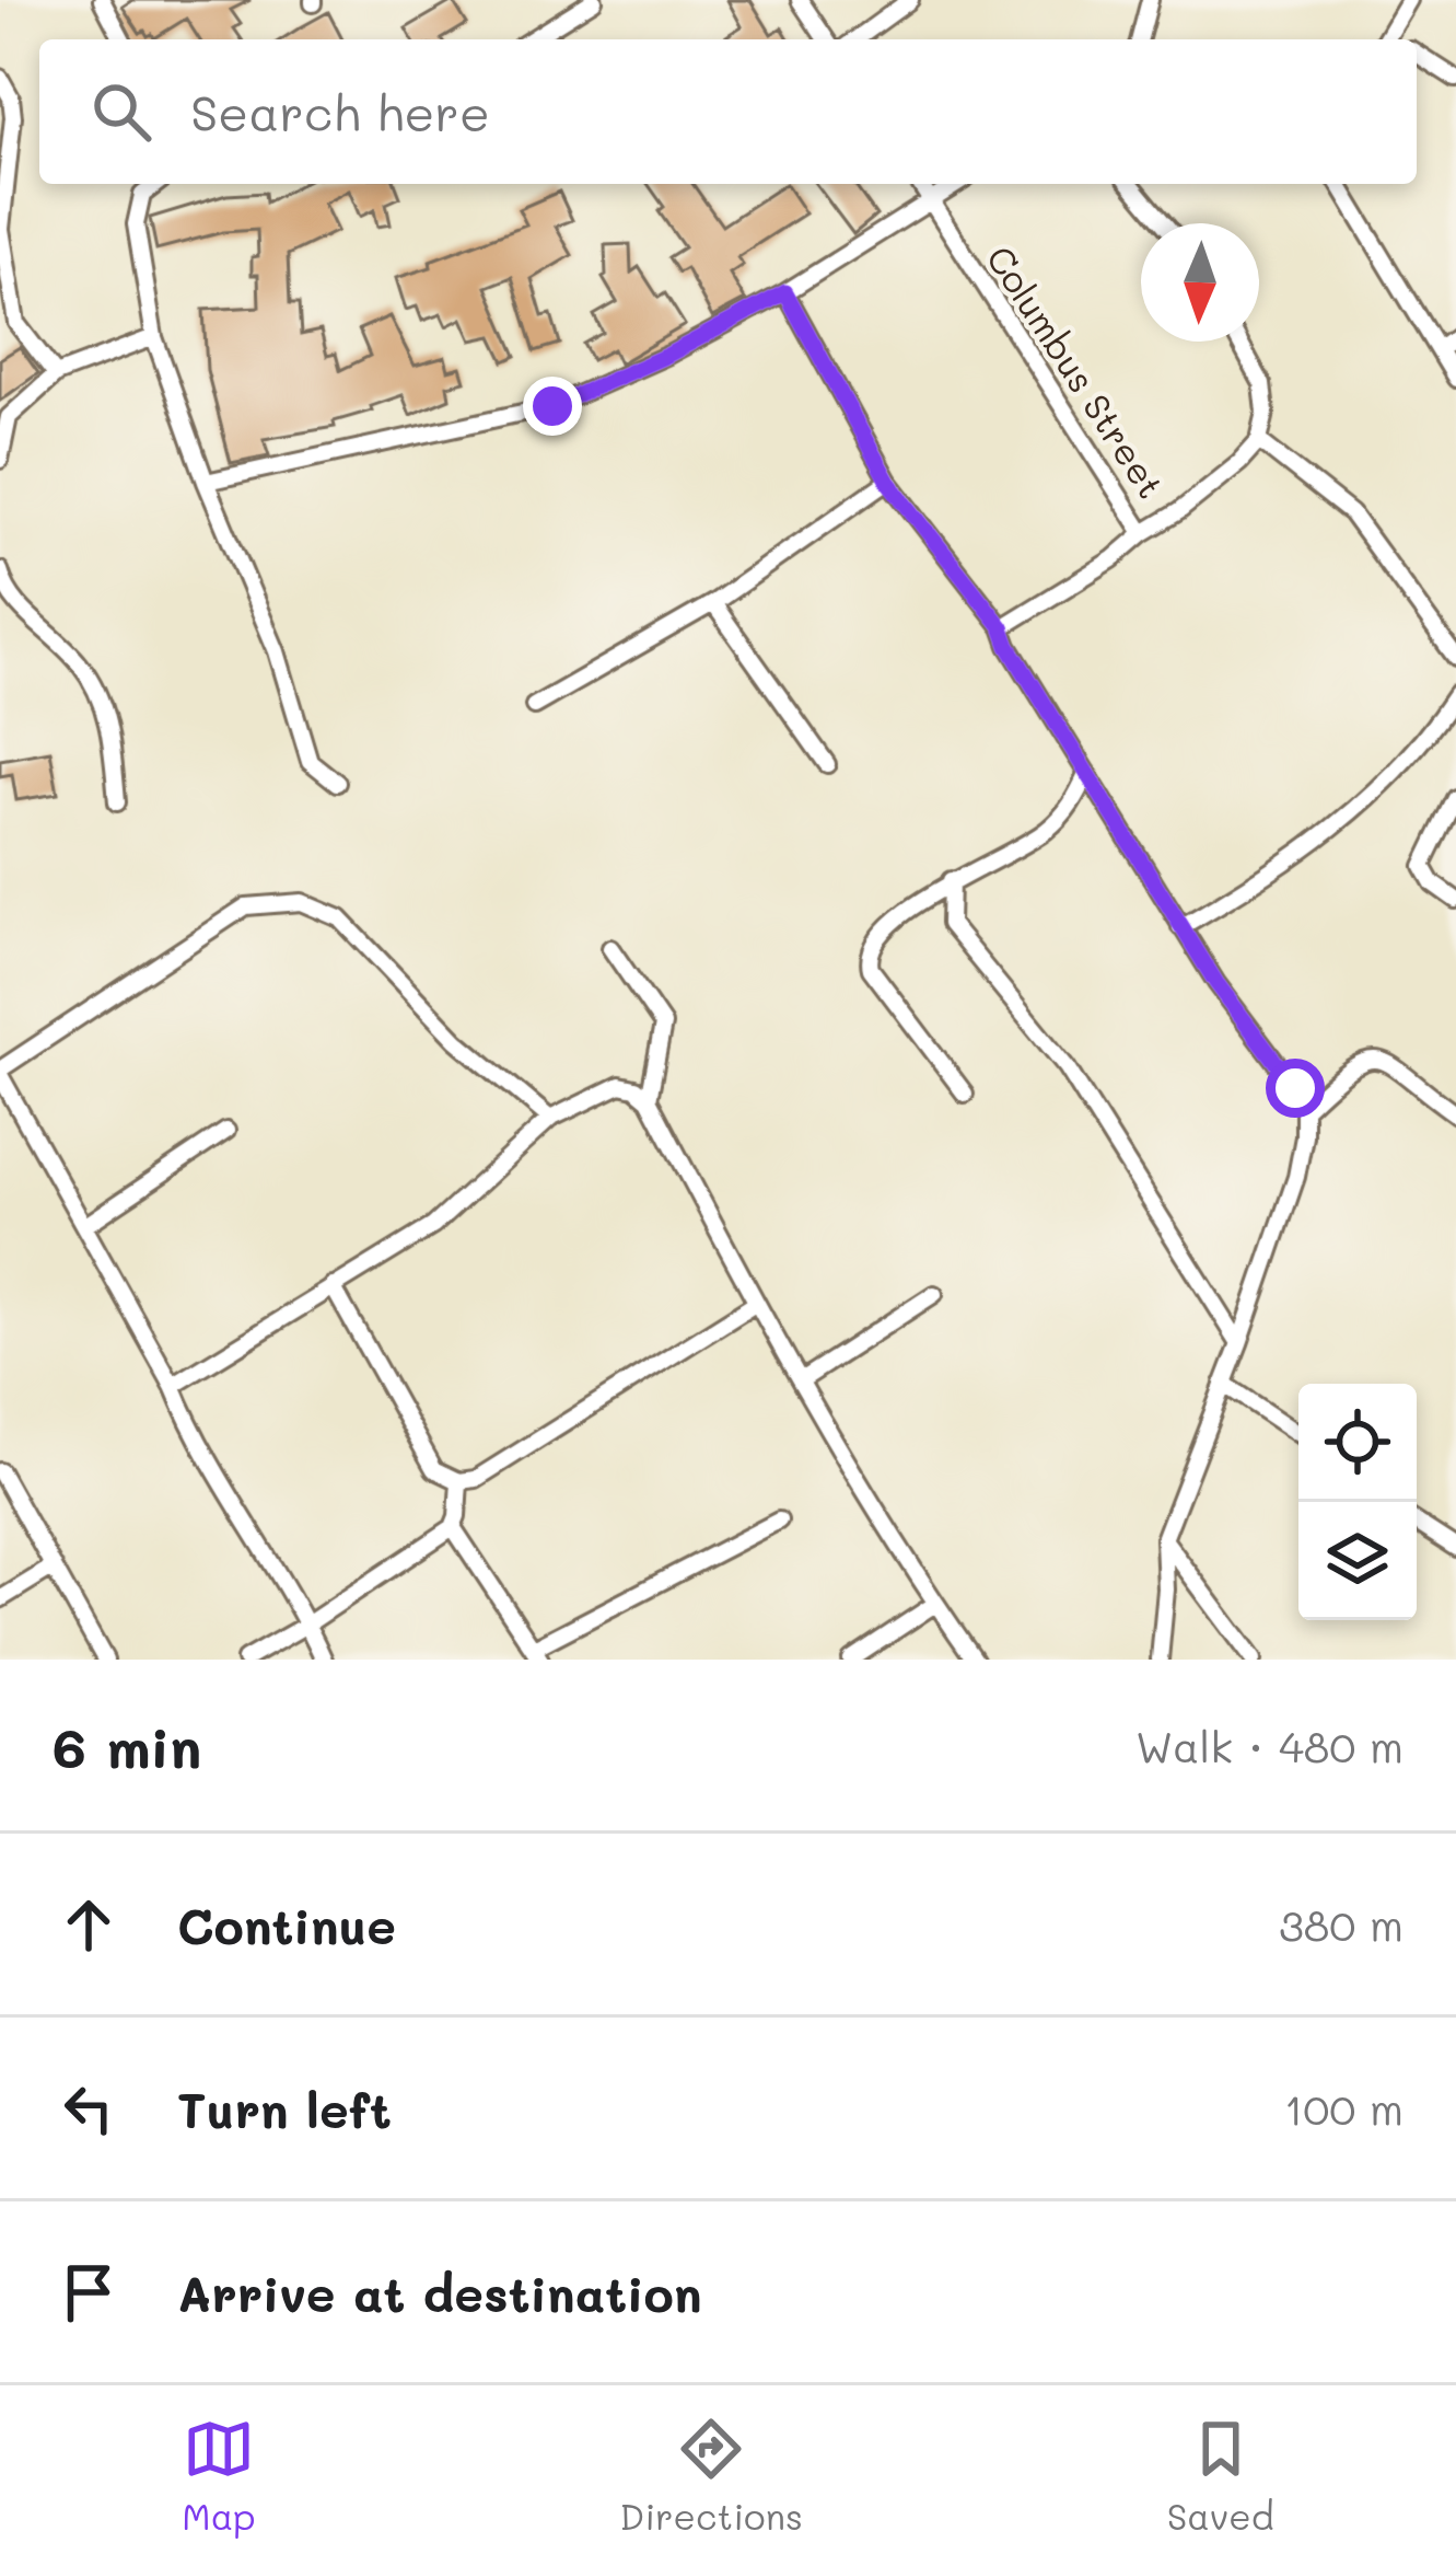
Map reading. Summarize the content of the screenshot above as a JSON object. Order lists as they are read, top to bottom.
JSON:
{
  "streets": {
    "street": ["Columbus Street"]
  },
  "north": "bottom",
  "page": {
    "search": "Search here",
    "heading": ["6 min", "Walk · 480 m"],
    "list": [
      ["Continue", "380 m"],
      ["Turn left", "100 m"],
      "Arrive at destination"
    ],
    "nav": ["Map", "Directions", "Saved"]
  }
}
